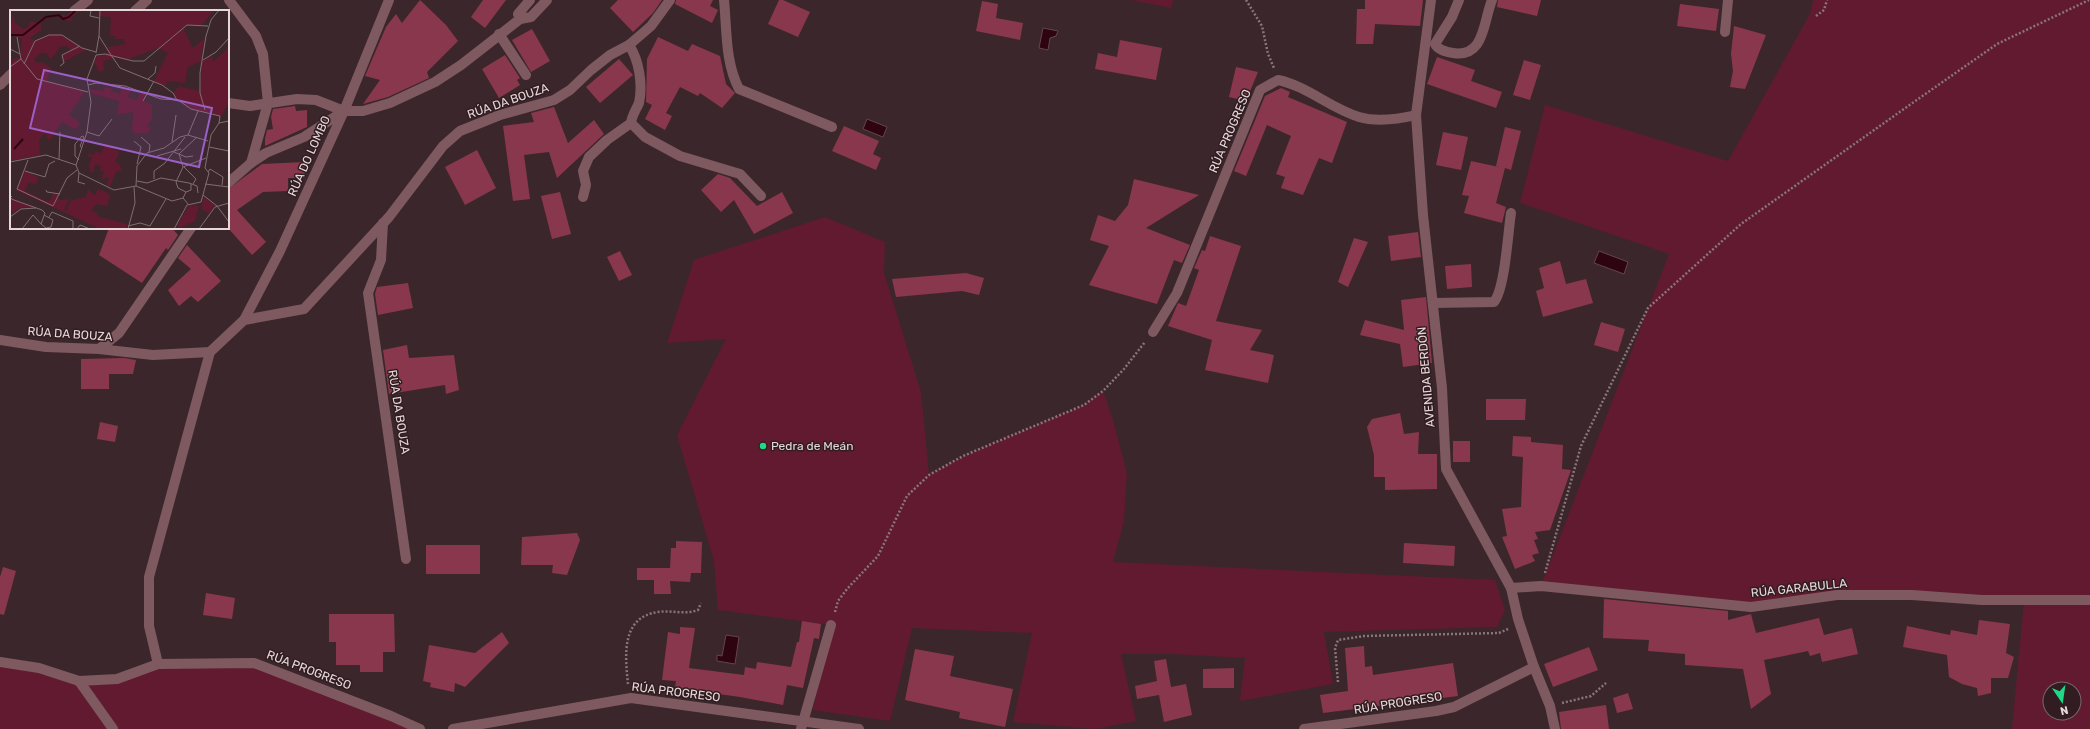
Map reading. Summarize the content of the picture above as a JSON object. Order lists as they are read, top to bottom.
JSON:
{
  "streets": {
    "street": [
      "RÚA DA BOUZA",
      "RÚA PROGRESO",
      "RÚA DO LOMBO",
      "AVENIDA BERDÓN",
      "RÚA GARABULLA"
    ]
  },
  "crossings": [
    ["RÚA DA BOUZA", "RÚA DO LOMBO"],
    ["RÚA PROGRESO", "AVENIDA BERDÓN"],
    ["AVENIDA BERDÓN", "RÚA GARABULLA"]
  ],
  "places": ["Pedra de Meán"],
  "north": "bottom"
}
